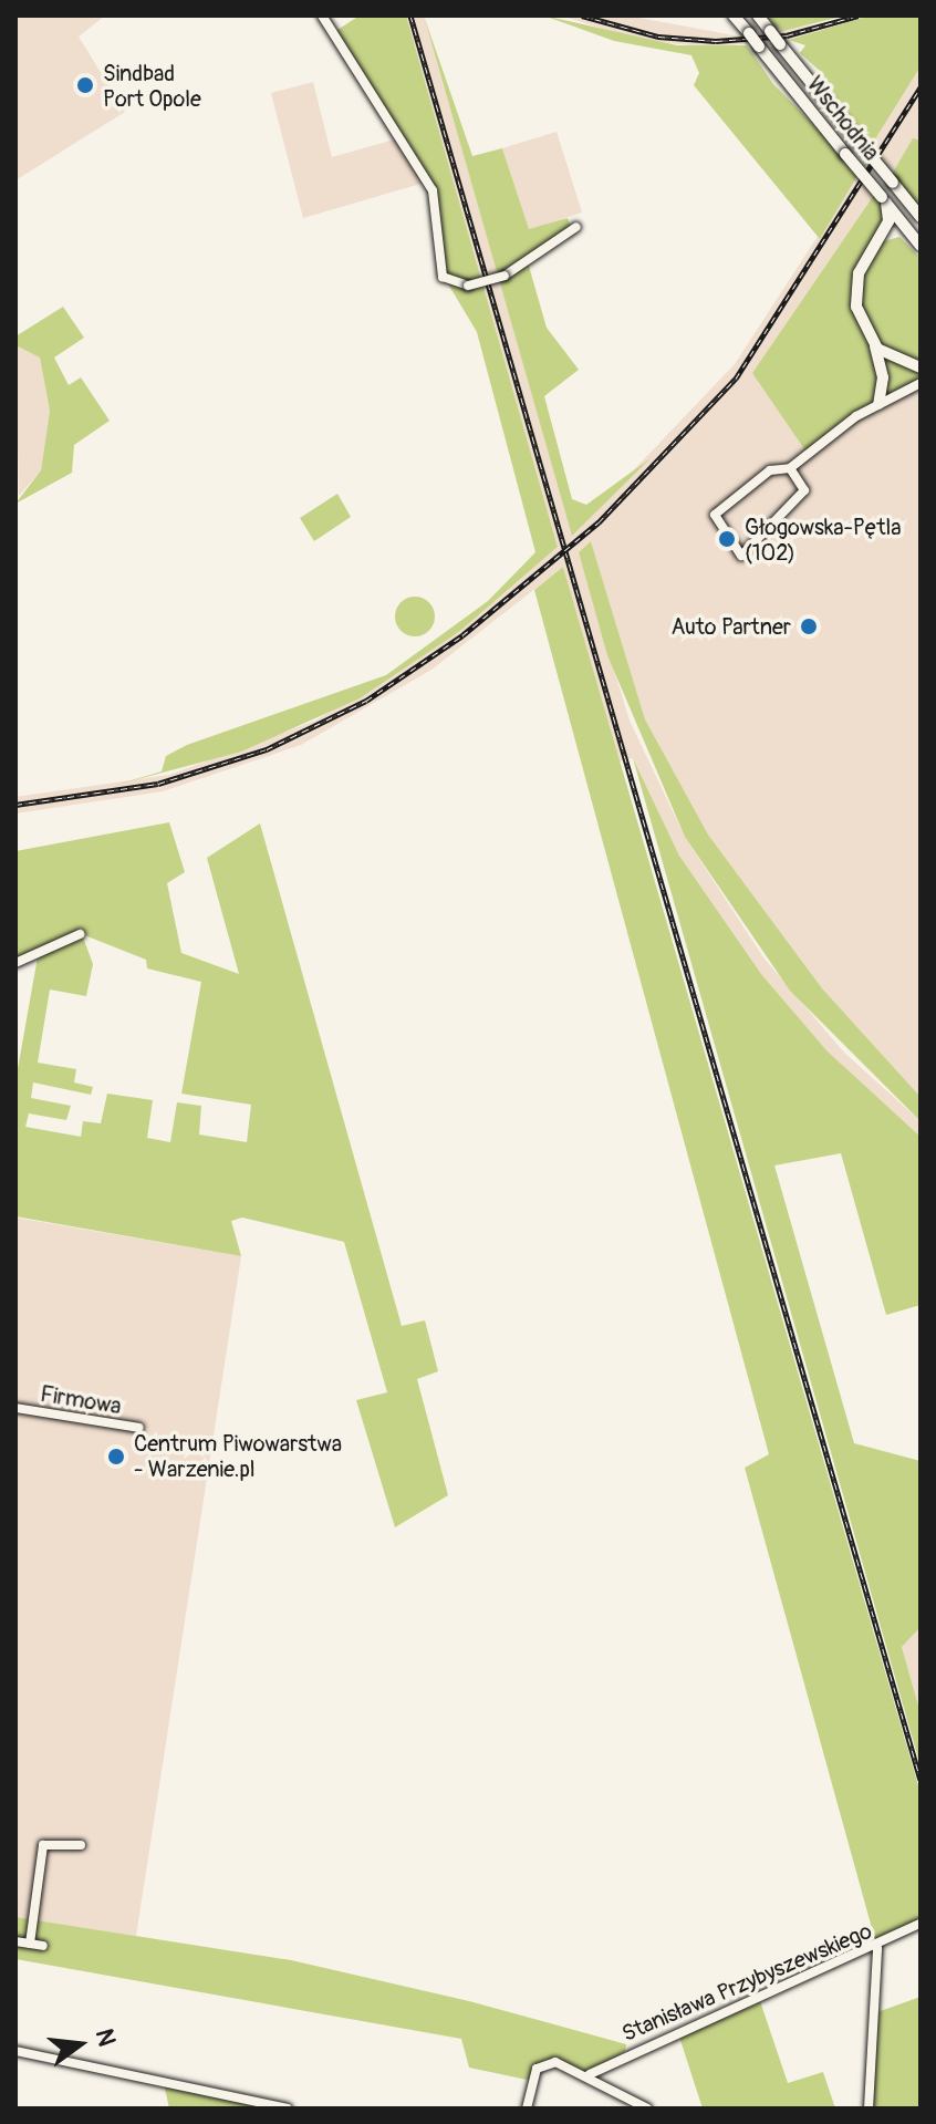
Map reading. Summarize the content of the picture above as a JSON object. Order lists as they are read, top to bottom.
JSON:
{
  "streets": {
    "street": ["Wschodnia", "Firmowa", "Stanisława Przybyszewskiego"]
  },
  "places": [
    "Sindbad Port Opole",
    "Głogowska-Pętla (102)",
    "Auto Partner",
    "Centrum Piwowarstwa - Warzenie.pl"
  ],
  "north": "right"
}
